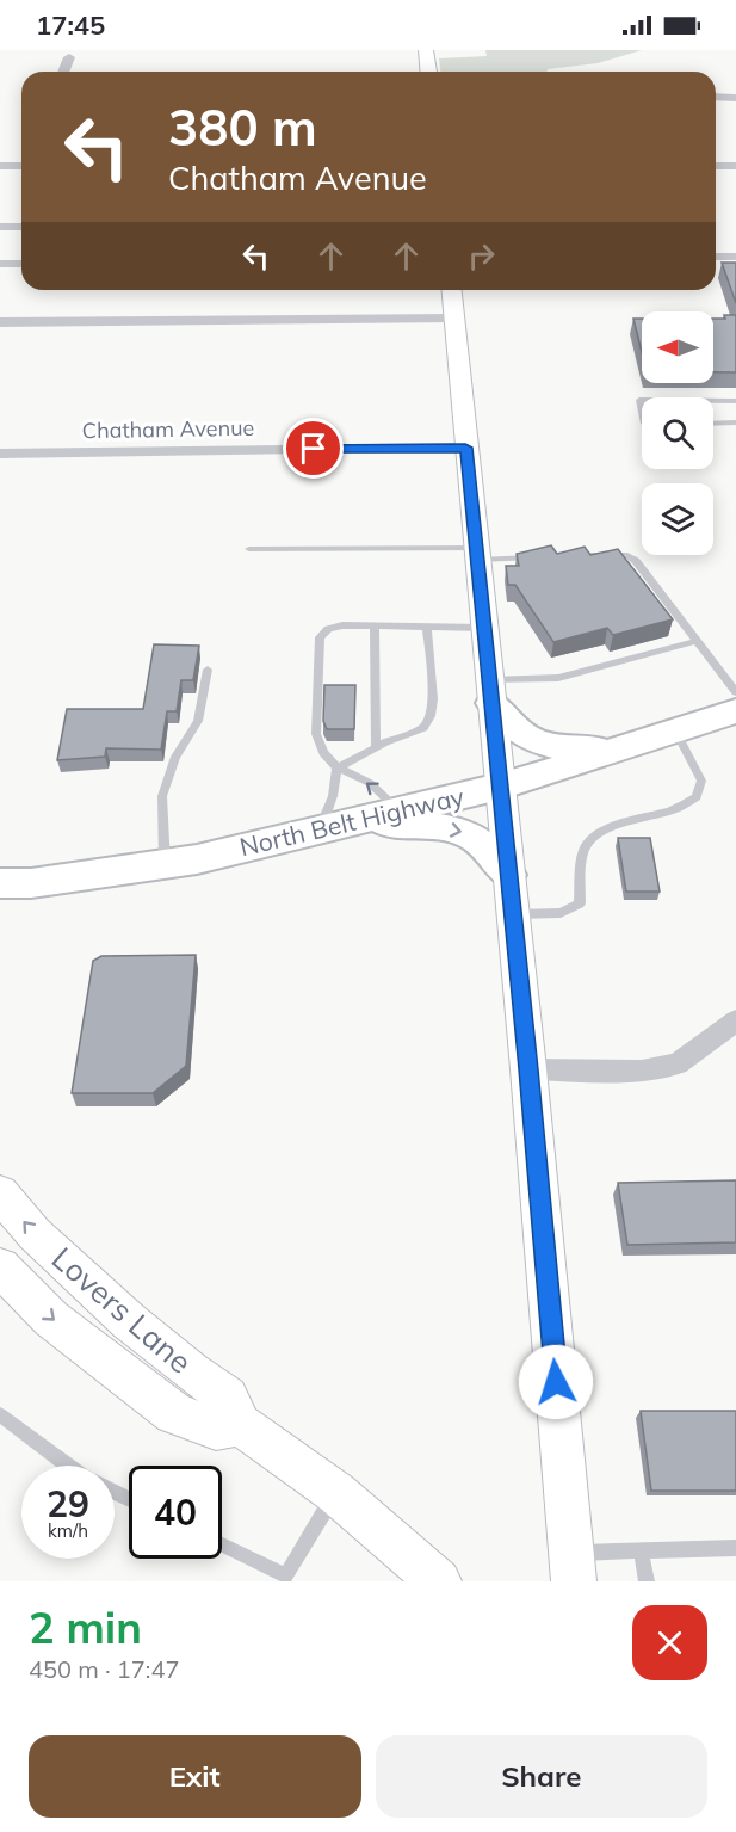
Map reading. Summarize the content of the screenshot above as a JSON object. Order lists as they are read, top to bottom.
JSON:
{
  "streets": {
    "main road": ["North Belt Highway"],
    "street": ["Chatham Avenue", "Lovers Lane"]
  },
  "north": "left",
  "page": {
    "status": "17:45",
    "turn": ["380 m", "Chatham Avenue"],
    "speed": "29 km/h",
    "limit": "40",
    "heading": ["2 min", "450 m · 17:47"],
    "buttons": ["Exit", "Share"]
  }
}
